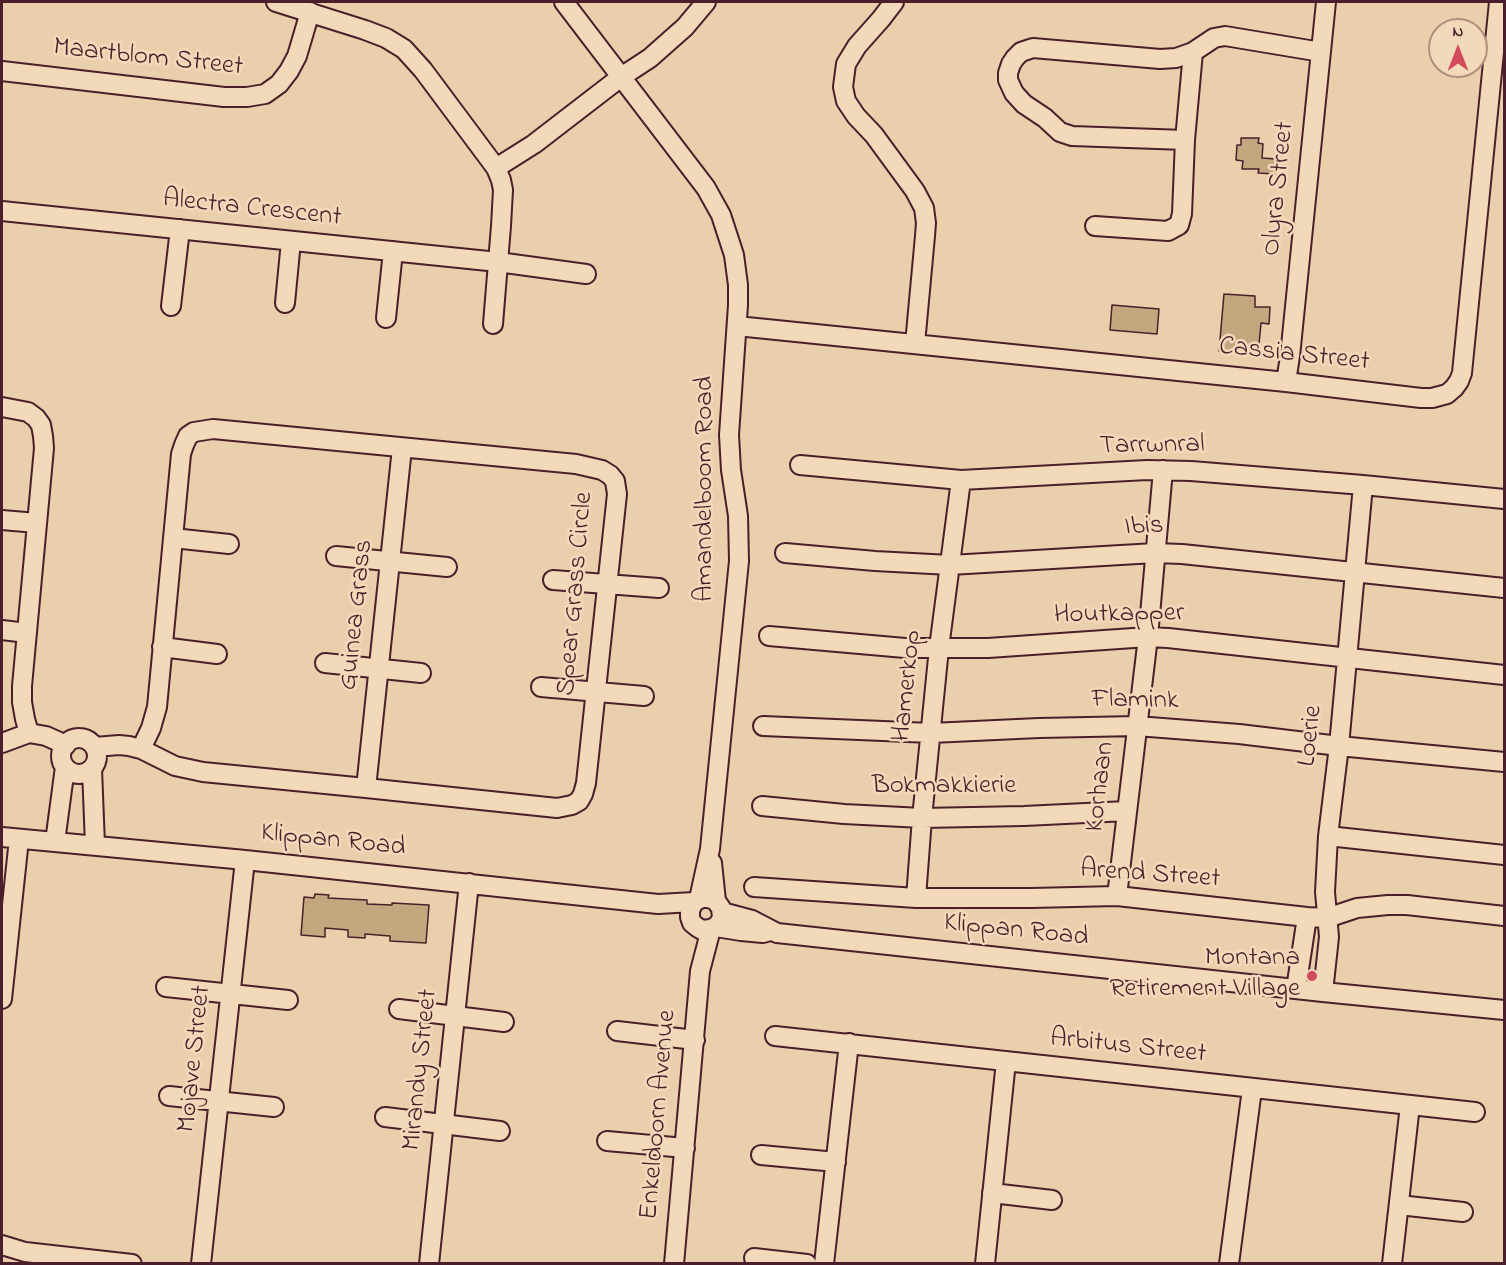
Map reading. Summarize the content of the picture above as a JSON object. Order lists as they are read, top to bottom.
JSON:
{
  "streets": {
    "street": [
      "Maartblom Street",
      "Olyra Street",
      "Alectra Crescent",
      "Cassia Street",
      "Tarrwnral",
      "Amandelboom Road",
      "Ibis",
      "Spear Grass Circle",
      "Guinea Grass",
      "Houtkapper",
      "Hamerkop",
      "Flamink",
      "Loerie",
      "Korhaan",
      "Bokmakkierie",
      "Klippan Road",
      "Arend Street",
      "Arbitus Street",
      "Mojave Street",
      "Mirandy Street",
      "Enkeldoorn Avenue"
    ]
  },
  "crossings": [
    ["Olyra Street", "Cassia Street"],
    ["Cassia Street", "Amandelboom Road"],
    ["Tarrwnral", "Hamerkop"],
    ["Tarrwnral", "Loerie"],
    ["Tarrwnral", "Korhaan"],
    ["Amandelboom Road", "Klippan Road"],
    ["Amandelboom Road", "Enkeldoorn Avenue"],
    ["Ibis", "Hamerkop"],
    ["Ibis", "Loerie"],
    ["Ibis", "Korhaan"],
    ["Spear Grass Circle", "Guinea Grass"],
    ["Houtkapper", "Hamerkop"],
    ["Houtkapper", "Loerie"],
    ["Houtkapper", "Korhaan"],
    ["Hamerkop", "Flamink"],
    ["Hamerkop", "Bokmakkierie"],
    ["Hamerkop", "Arend Street"],
    ["Flamink", "Loerie"],
    ["Flamink", "Korhaan"],
    ["Loerie", "Klippan Road"],
    ["Loerie", "Arend Street"],
    ["Korhaan", "Bokmakkierie"],
    ["Korhaan", "Arend Street"],
    ["Klippan Road", "Mojave Street"],
    ["Klippan Road", "Mirandy Street"],
    ["Klippan Road", "Enkeldoorn Avenue"]
  ],
  "places": ["Montana Retirement Village"],
  "north": "top"
}
